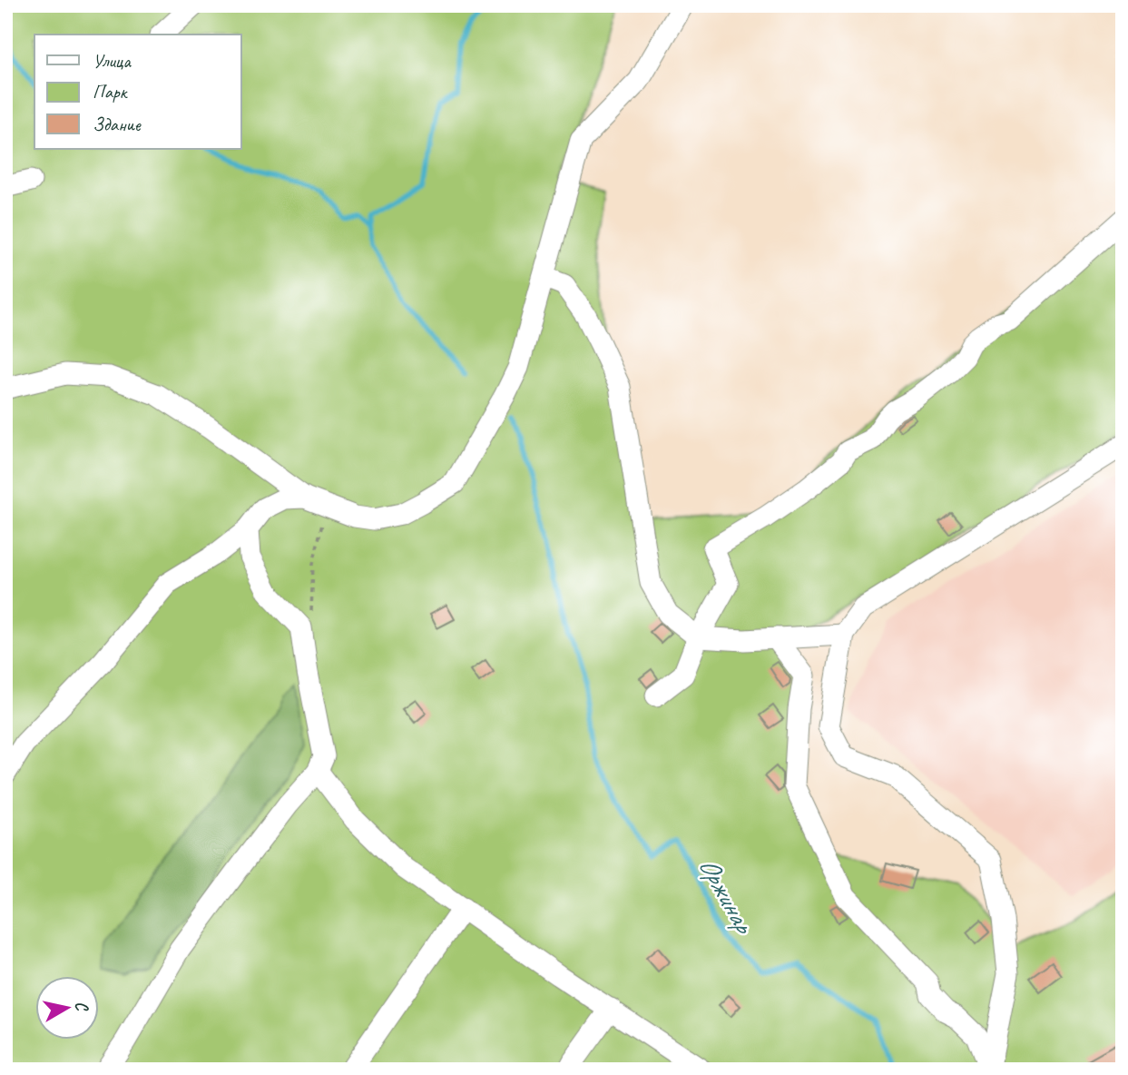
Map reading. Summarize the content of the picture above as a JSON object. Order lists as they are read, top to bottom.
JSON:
{
  "water": ["Оржинар"],
  "legend": ["Улица", "Парк", "Здание"],
  "north": "right"
}
